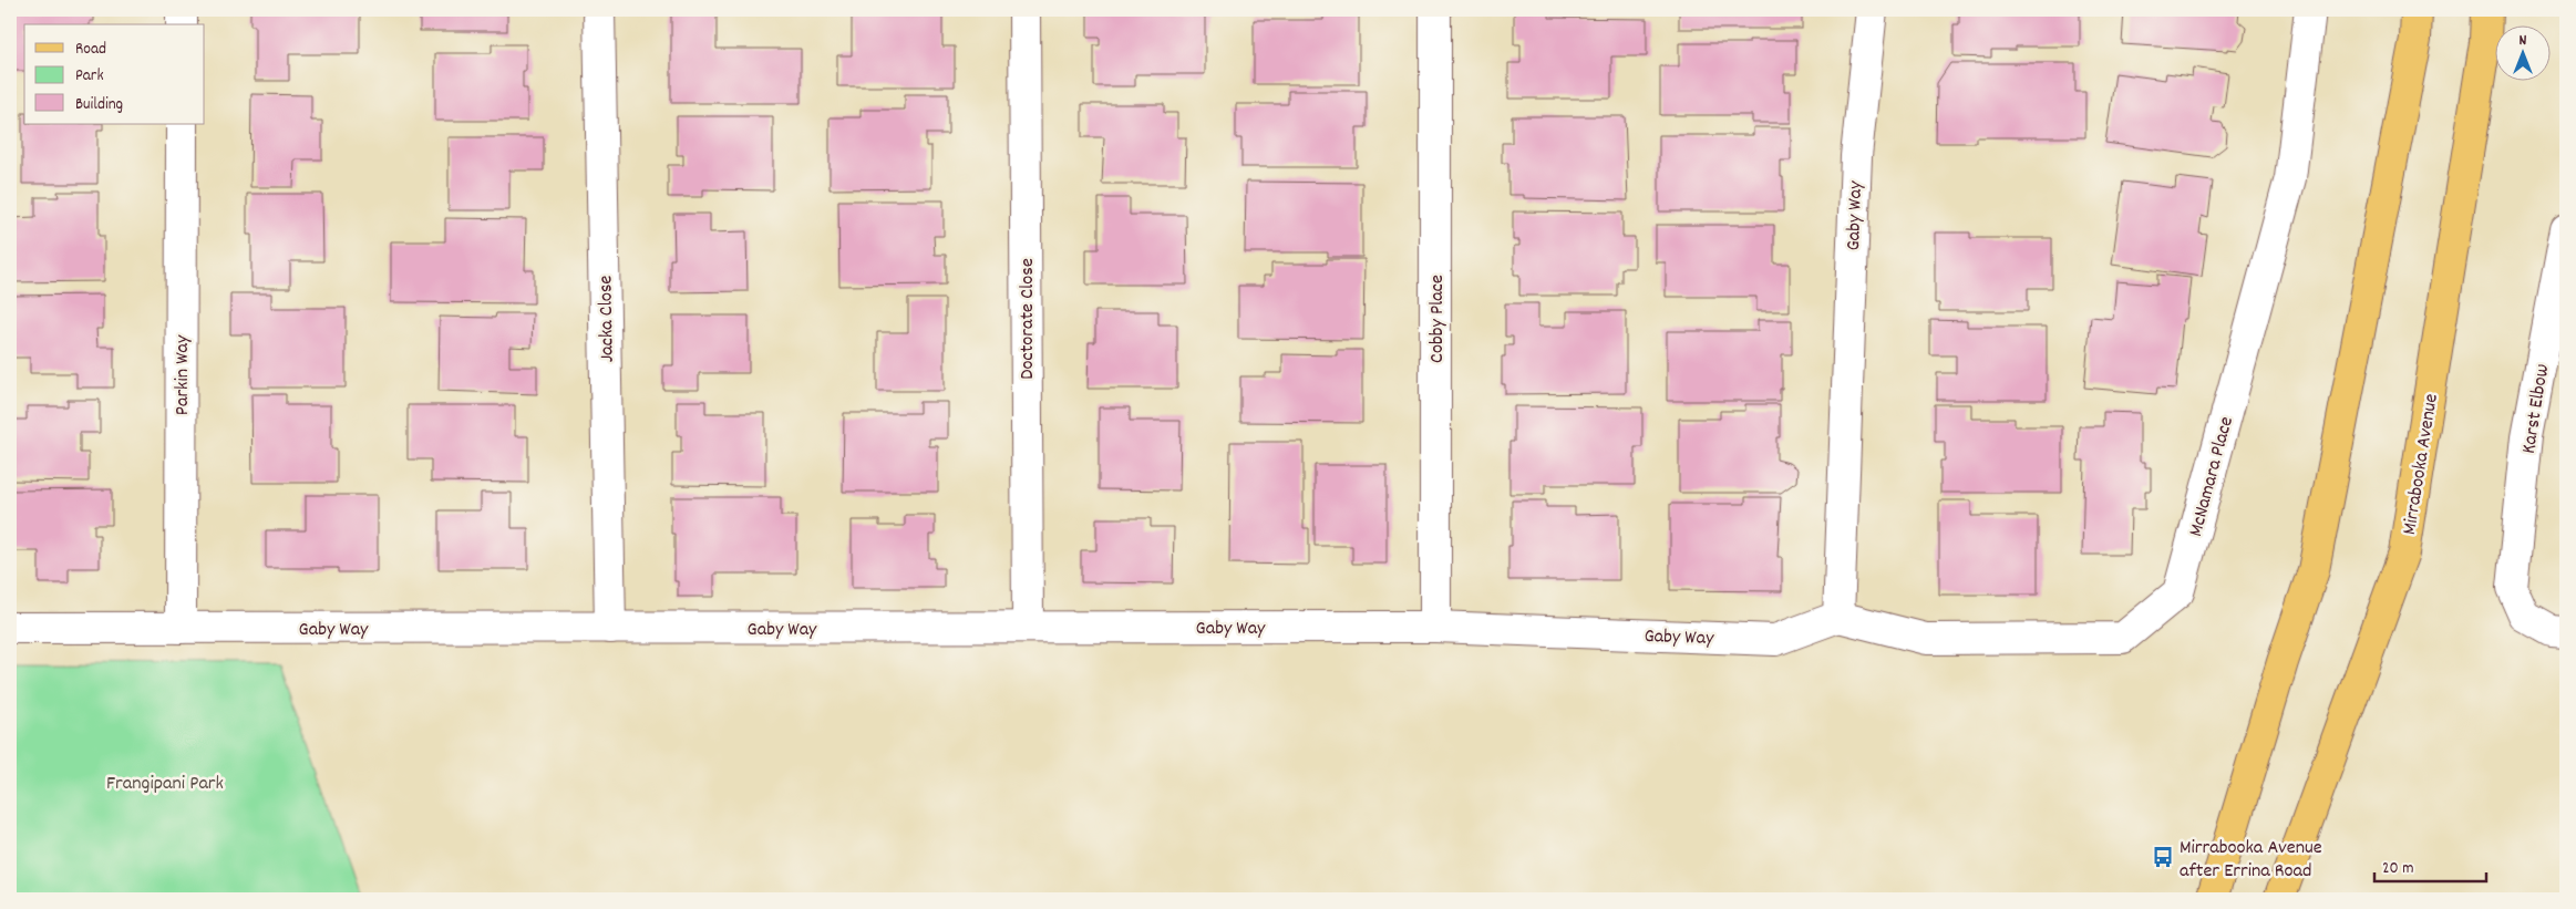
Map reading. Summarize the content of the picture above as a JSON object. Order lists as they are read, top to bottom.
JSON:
{
  "streets": {
    "main road": ["Mirrabooka Avenue"],
    "street": [
      "Gaby Way",
      "Jacka Close",
      "Doctorate Close",
      "Cobby Place",
      "Parkin Way",
      "Karst Elbow",
      "McNamara Place"
    ]
  },
  "crossings": [
    ["Gaby Way", "Jacka Close"],
    ["Gaby Way", "Doctorate Close"],
    ["Gaby Way", "Cobby Place"],
    ["Gaby Way", "Parkin Way"],
    ["Gaby Way", "McNamara Place"]
  ],
  "parks": ["Frangipani Park"],
  "places": {
    "bus stop": ["Mirrabooka Avenue after Errina Road"]
  },
  "legend": ["Road", "Park", "Building"],
  "scale_bar": "20 m",
  "north": "top"
}
